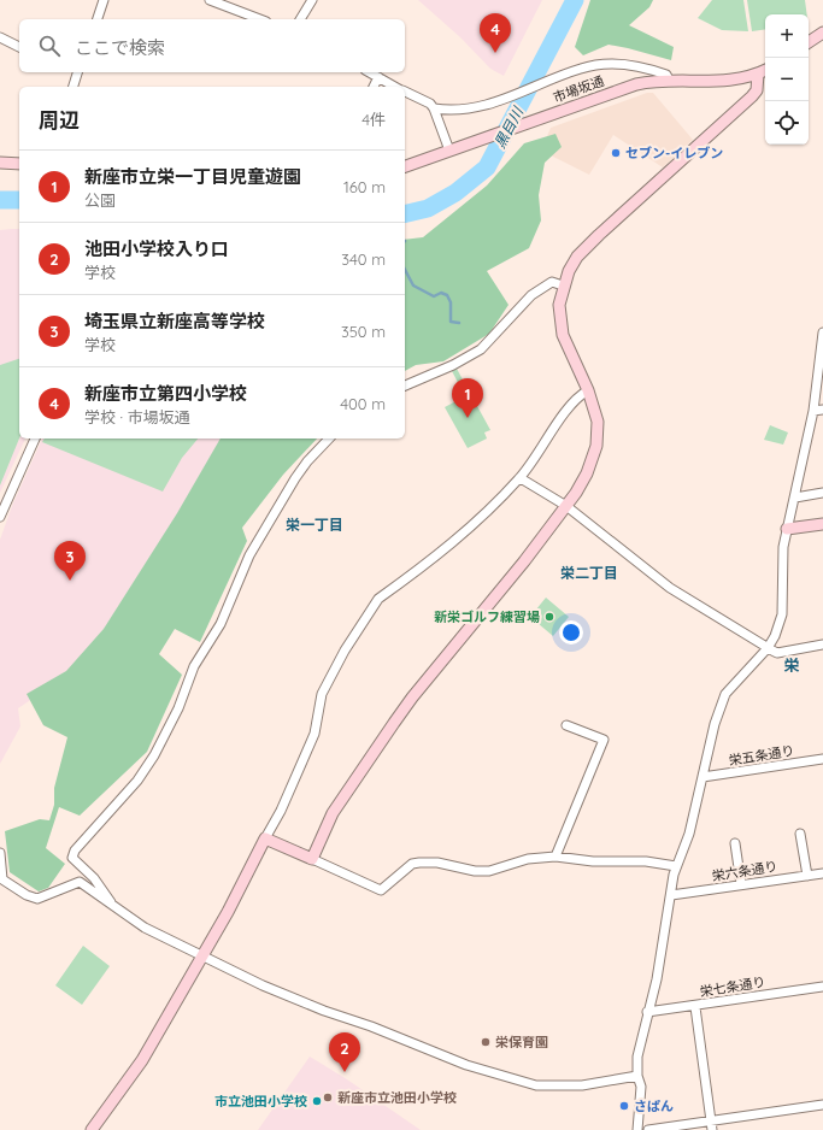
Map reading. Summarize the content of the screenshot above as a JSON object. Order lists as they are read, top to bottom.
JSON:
{
  "streets": {
    "street": [
      "市場坂通",
      "栄五条通り",
      "栄六条通り",
      "栄七条通り"
    ]
  },
  "districts": ["栄一丁目", "栄二丁目", "栄"],
  "water": ["黒目川"],
  "places": [
    "セブン-イレブン",
    "新栄ゴルフ練習場",
    "栄保育園",
    "新座市立池田小学校",
    "市立池田小学校",
    "さぱん"
  ],
  "page": {
    "pins": [
      "4",
      "1",
      "3",
      "2"
    ],
    "map_buttons": ["+", "−"],
    "search": "ここで検索",
    "heading": ["周辺", "4件"],
    "list": [
      {
        "mark": "1",
        "name": "新座市立栄一丁目児童遊園",
        "note": "公園",
        "value": "160 m"
      },
      {
        "mark": "2",
        "name": "池田小学校入り口",
        "note": "学校",
        "value": "340 m"
      },
      {
        "mark": "3",
        "name": "埼玉県立新座高等学校",
        "note": "学校",
        "value": "350 m"
      },
      {
        "mark": "4",
        "name": "新座市立第四小学校",
        "note": "学校 · 市場坂通",
        "value": "400 m"
      }
    ]
  }
}
